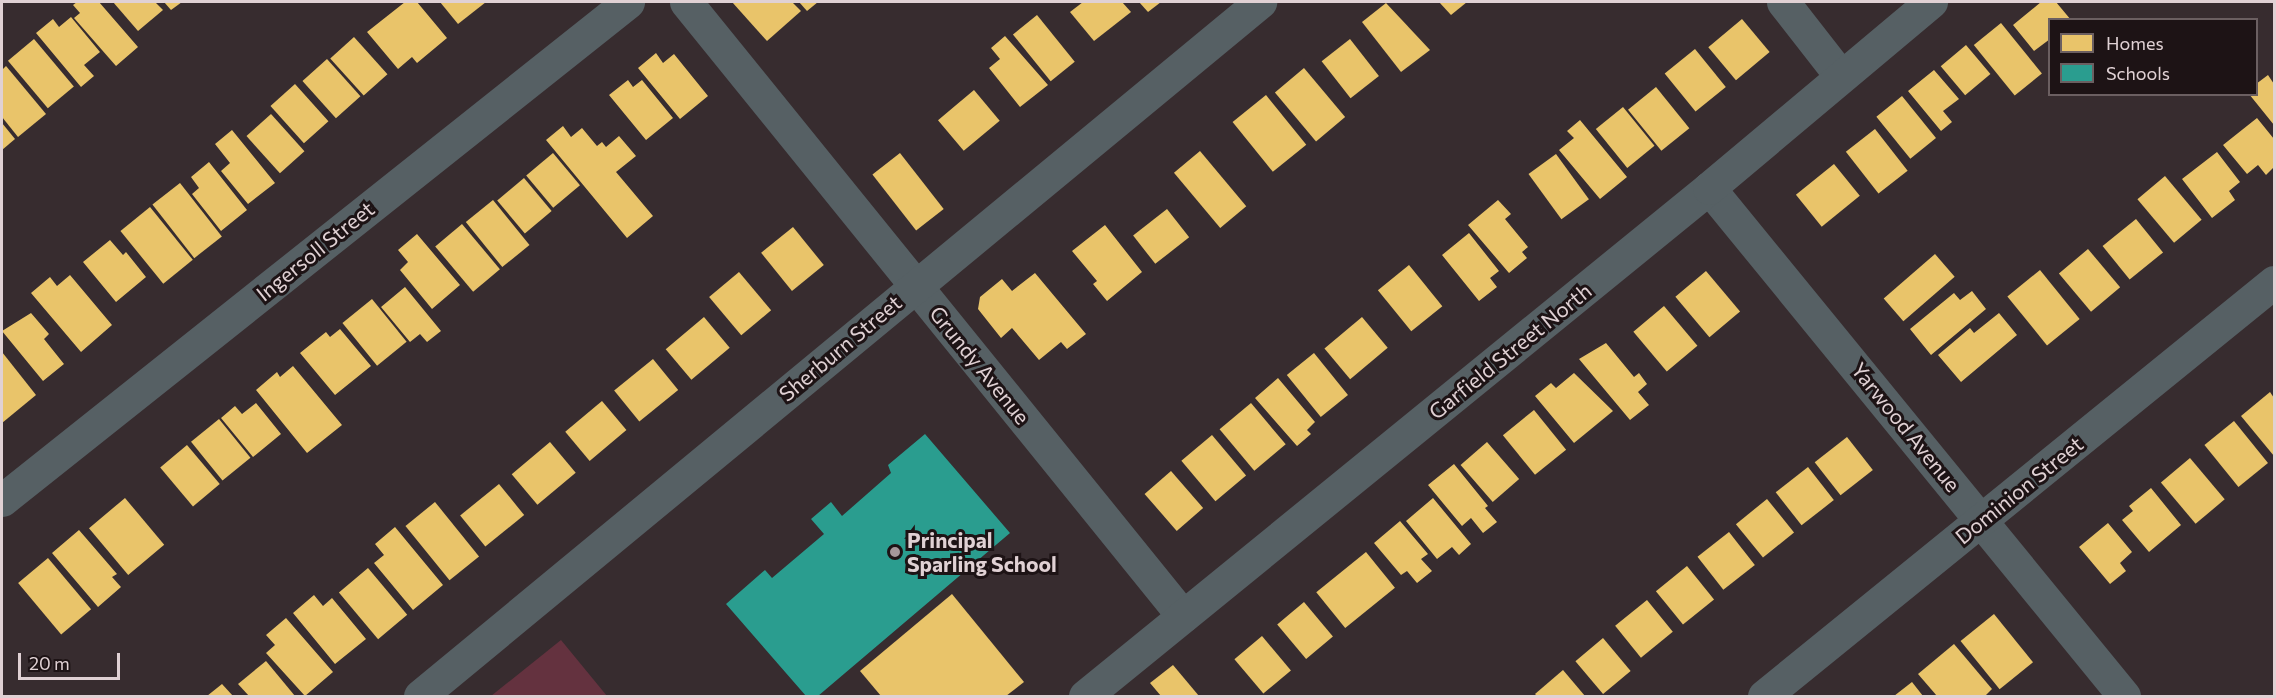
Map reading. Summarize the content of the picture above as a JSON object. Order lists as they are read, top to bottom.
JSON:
{
  "streets": {
    "street": [
      "Ingersoll Street",
      "Sherburn Street",
      "Garfield Street North",
      "Grundy Avenue",
      "Yarwood Avenue",
      "Dominion Street"
    ]
  },
  "crossings": [
    ["Sherburn Street", "Grundy Avenue"],
    ["Garfield Street North", "Grundy Avenue"],
    ["Garfield Street North", "Yarwood Avenue"],
    ["Yarwood Avenue", "Dominion Street"]
  ],
  "places": ["Principal Sparling School"],
  "legend": ["Homes", "Schools"],
  "scale_bar": "20 m"
}
